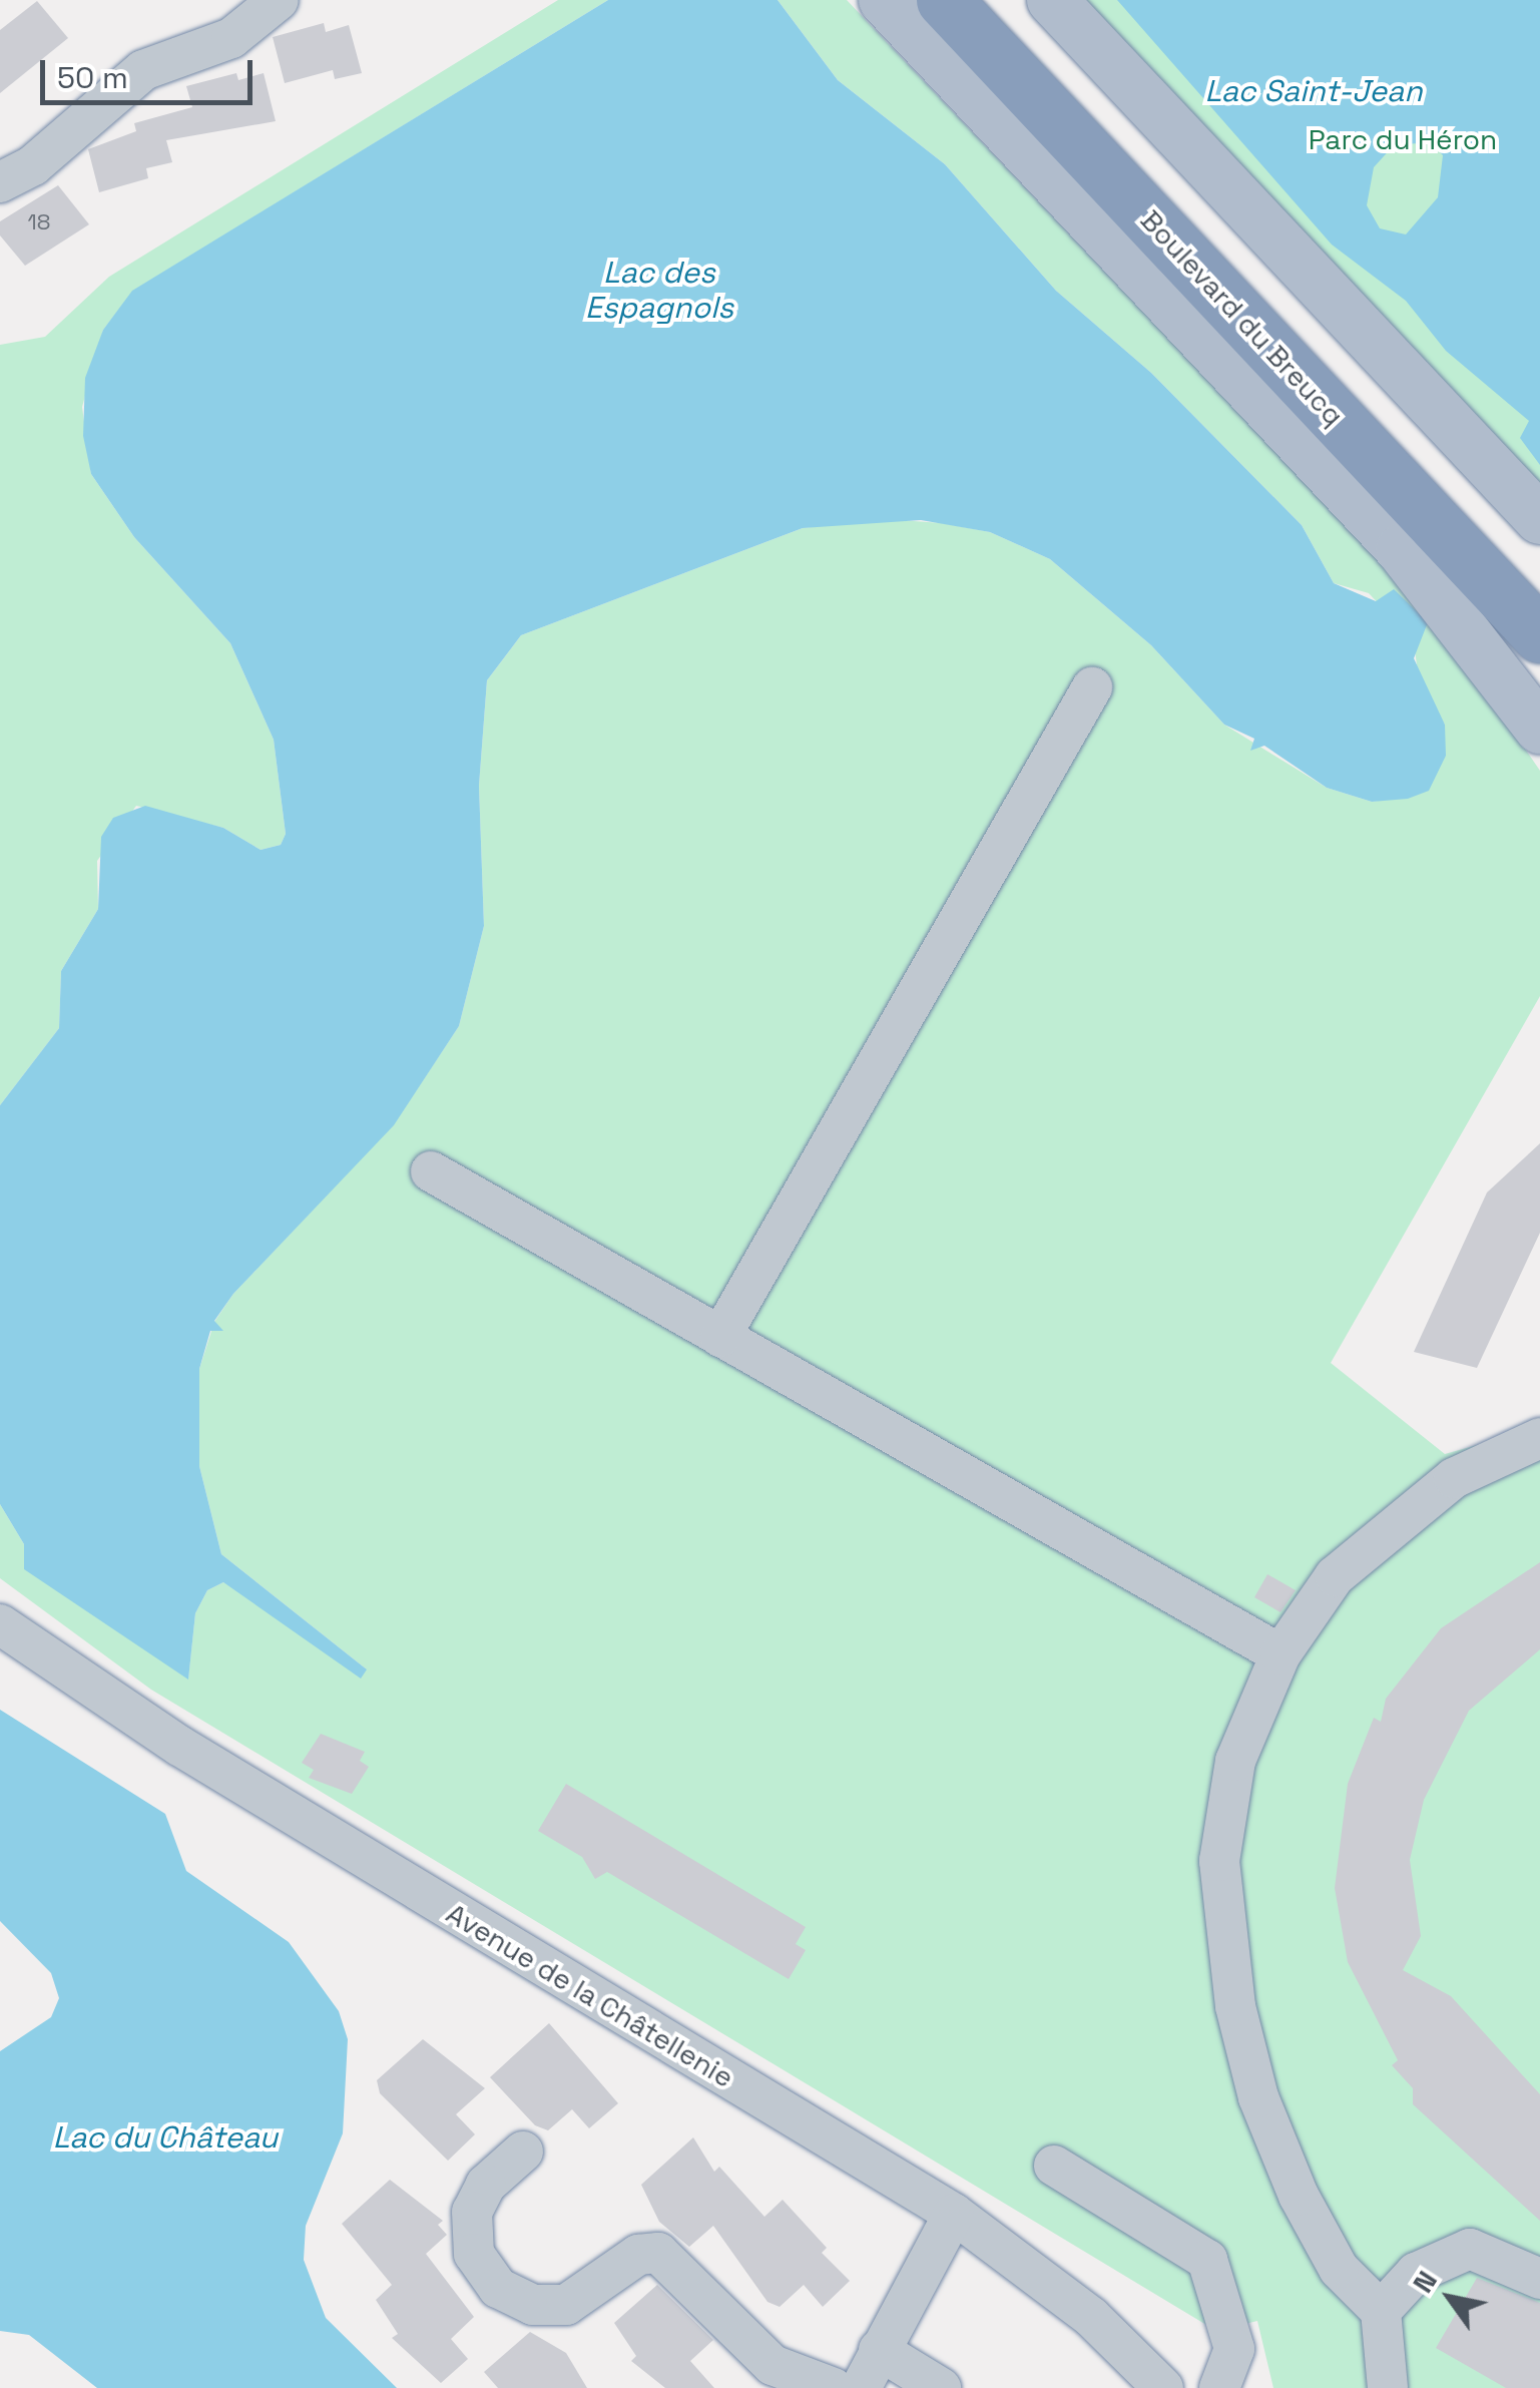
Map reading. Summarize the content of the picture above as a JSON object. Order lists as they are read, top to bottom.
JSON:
{
  "streets": {
    "highway": ["Boulevard du Breucq"],
    "street": ["Avenue de la Châtellenie"]
  },
  "water": ["Lac Saint-Jean", "Lac des Espagnols", "Lac du Château"],
  "parks": ["Parc du Héron"],
  "house_numbers": ["18"],
  "scale_bar": "50 m",
  "north": "top left"
}
